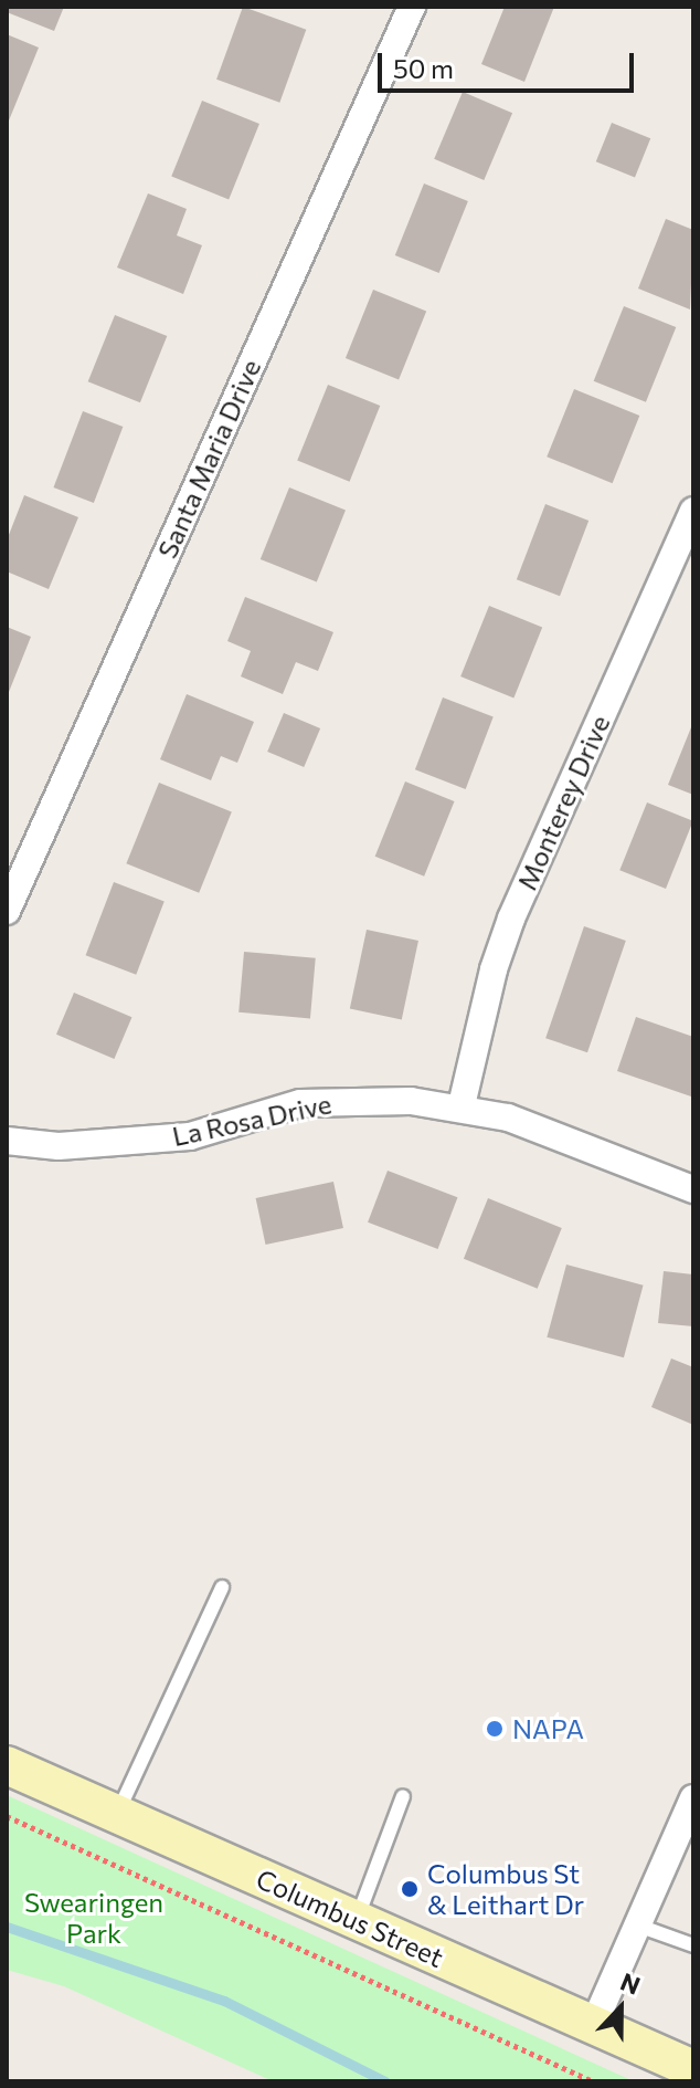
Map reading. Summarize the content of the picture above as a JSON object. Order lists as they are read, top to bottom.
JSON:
{
  "streets": {
    "main road": ["Columbus Street"],
    "street": ["Santa Maria Drive", "Monterey Drive", "La Rosa Drive"]
  },
  "crossings": [
    ["Monterey Drive", "La Rosa Drive"]
  ],
  "parks": ["Swearingen Park"],
  "places": ["NAPA", "Columbus St & Leithart Dr"],
  "scale_bar": "50 m",
  "north": "top"
}
